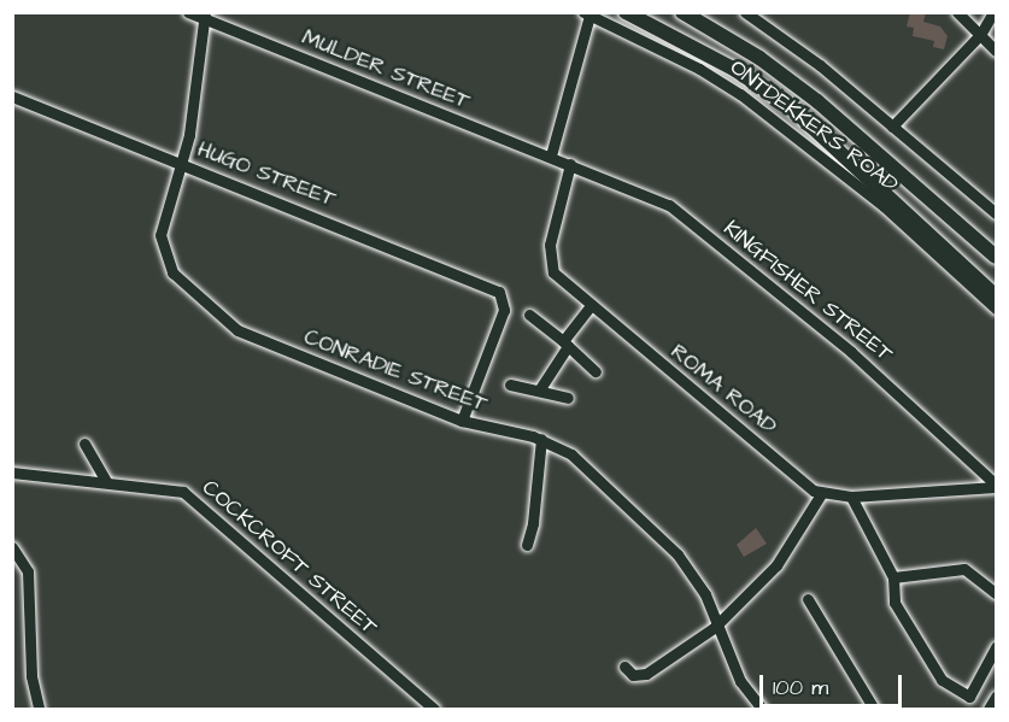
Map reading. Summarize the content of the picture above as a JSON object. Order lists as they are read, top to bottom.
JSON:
{
  "streets": {
    "main road": ["ONTDEKKERS ROAD"],
    "street": [
      "MULDER STREET",
      "HUGO STREET",
      "KINGFISHER STREET",
      "CONRADIE STREET",
      "ROMA ROAD",
      "COCKCROFT STREET"
    ]
  },
  "crossings": [
    ["MULDER STREET", "KINGFISHER STREET"],
    ["MULDER STREET", "CONRADIE STREET"],
    ["MULDER STREET", "ROMA ROAD"],
    ["HUGO STREET", "CONRADIE STREET"],
    ["KINGFISHER STREET", "ROMA ROAD"]
  ],
  "scale_bar": "100 m"
}
